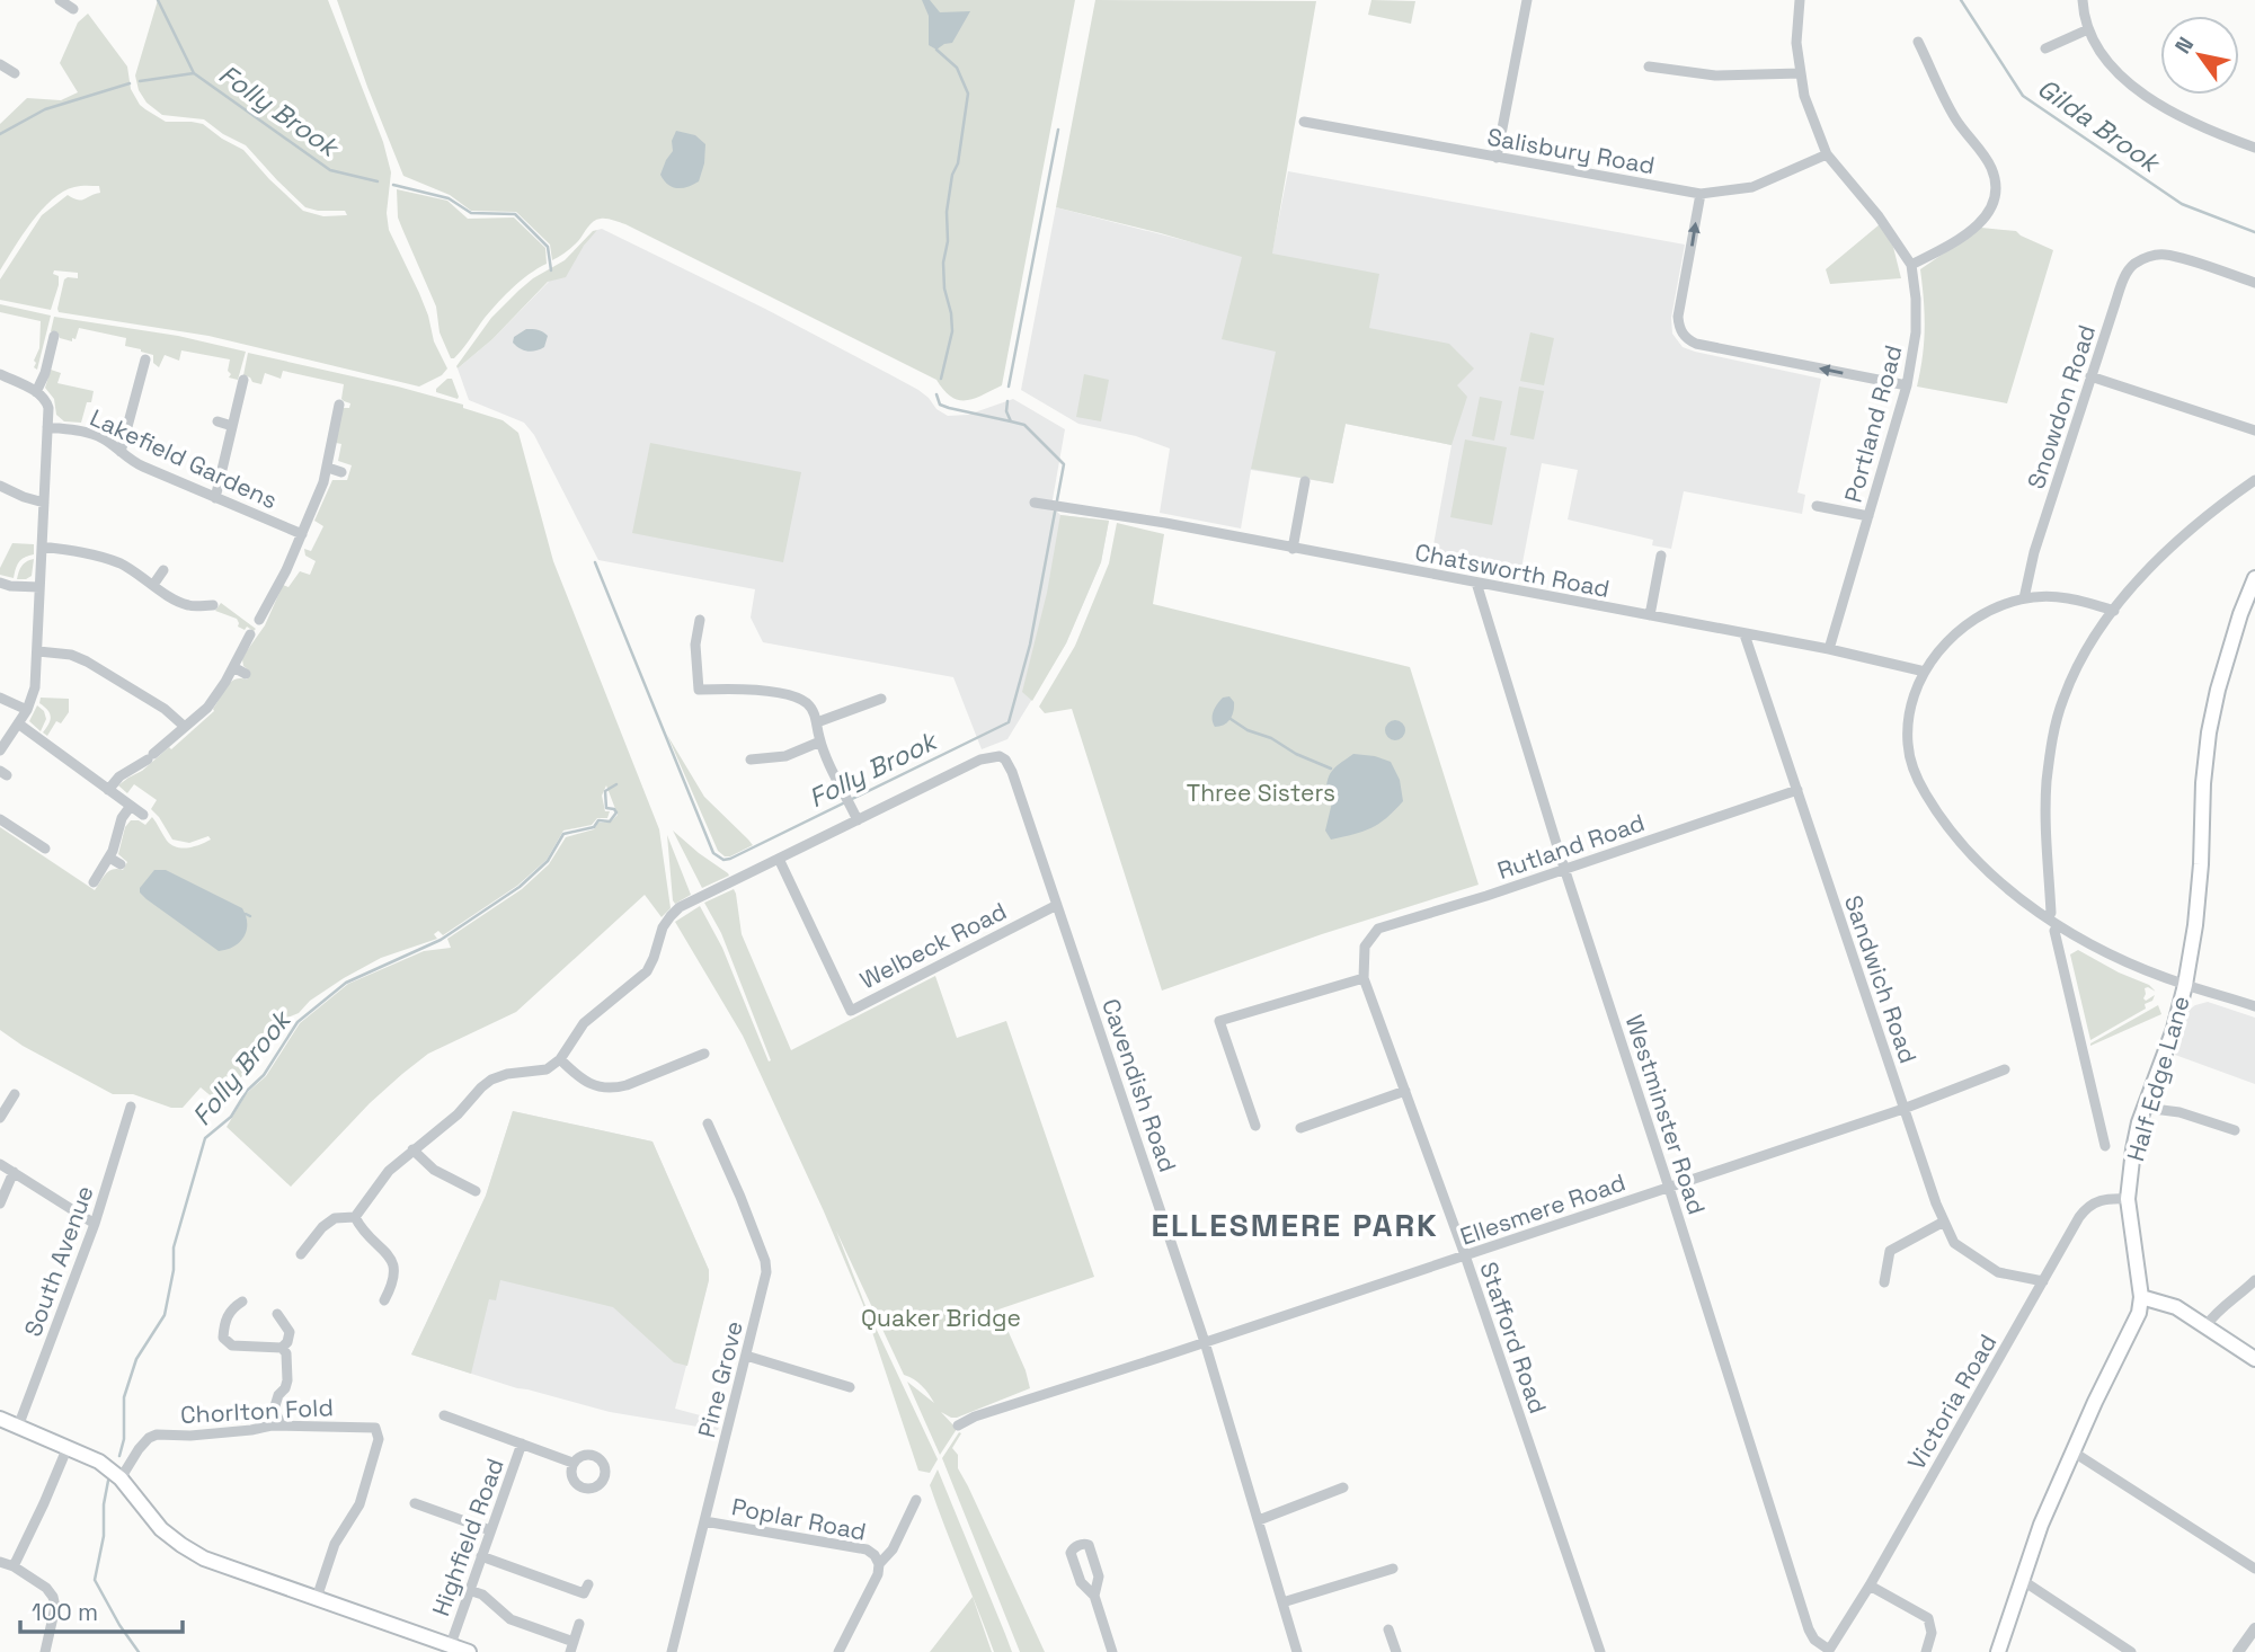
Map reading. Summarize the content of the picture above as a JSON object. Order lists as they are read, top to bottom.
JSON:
{
  "streets": {
    "main road": ["Half Edge Lane"],
    "street": [
      "Salisbury Road",
      "Snowdon Road",
      "Portland Road",
      "Lakefield Gardens",
      "Chatsworth Road",
      "Rutland Road",
      "Welbeck Road",
      "Sandwich Road",
      "Cavendish Road",
      "Westminster Road",
      "Ellesmere Road",
      "South Avenue",
      "Stafford Road",
      "Pine Grove",
      "Victoria Road",
      "Chorlton Fold",
      "Poplar Road",
      "Highfield Road"
    ]
  },
  "crossings": [
    ["Salisbury Road", "Portland Road"],
    ["Portland Road", "Chatsworth Road"],
    ["Chatsworth Road", "Sandwich Road"],
    ["Chatsworth Road", "Westminster Road"],
    ["Rutland Road", "Sandwich Road"],
    ["Rutland Road", "Westminster Road"],
    ["Rutland Road", "Stafford Road"],
    ["Welbeck Road", "Cavendish Road"],
    ["Sandwich Road", "Ellesmere Road"],
    ["Sandwich Road", "Victoria Road"],
    ["Half Edge Lane", "Victoria Road"],
    ["Cavendish Road", "Ellesmere Road"],
    ["Westminster Road", "Ellesmere Road"],
    ["Westminster Road", "Victoria Road"],
    ["Ellesmere Road", "Stafford Road"],
    ["Pine Grove", "Poplar Road"]
  ],
  "districts": ["ELLESMERE PARK"],
  "water": ["Folly Brook", "Gilda Brook"],
  "parks": ["Three Sisters", "Quaker Bridge"],
  "scale_bar": "100 m",
  "north": "top left"
}
